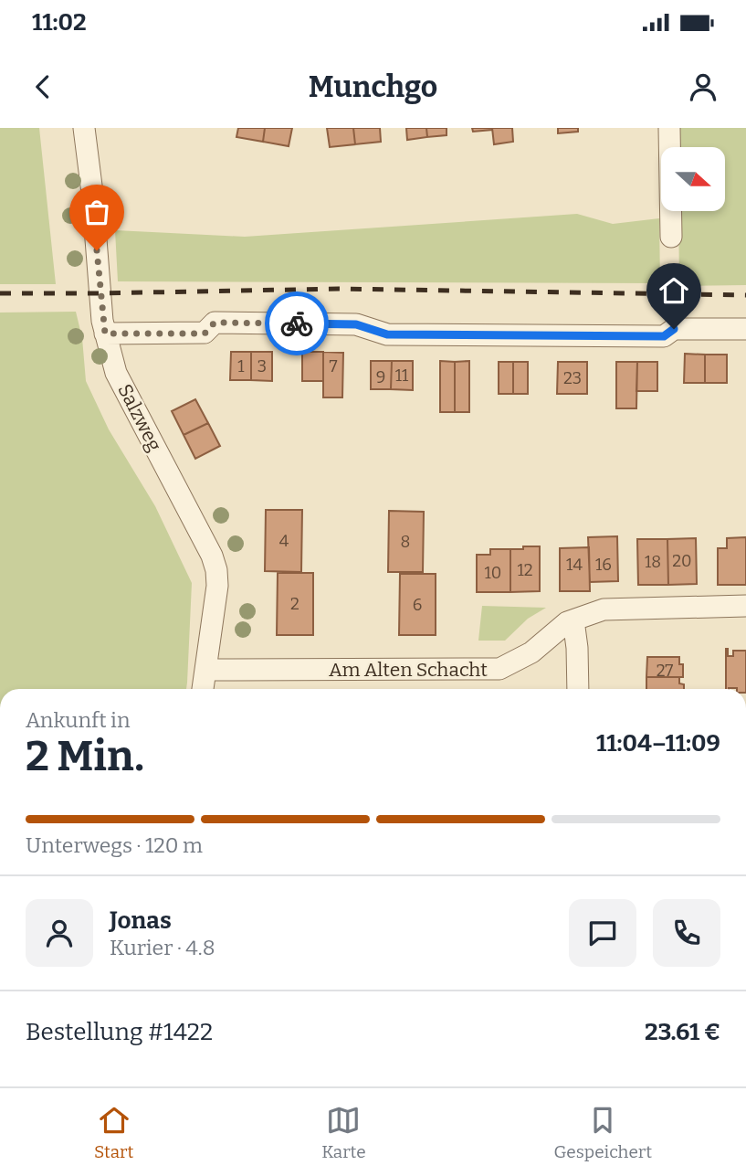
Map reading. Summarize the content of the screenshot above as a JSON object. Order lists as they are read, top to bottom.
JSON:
{
  "streets": {
    "street": ["Salzweg", "Am Alten Schacht"]
  },
  "crossings": [
    ["Salzweg", "Am Alten Schacht"]
  ],
  "house_numbers": [
    "1",
    "3",
    "7",
    "11",
    "9",
    "23",
    "4",
    "8",
    "20",
    "18",
    "14",
    "16",
    "12",
    "10",
    "2",
    "6",
    "27"
  ],
  "north": "right",
  "page": {
    "status": "11:02",
    "header": "Munchgo",
    "heading": ["2 Min.", "Ankunft in", "11:04–11:09"],
    "panel": [
      "Jonas",
      "Kurier · 4.8",
      "Bestellung #1422",
      "23.61 €"
    ],
    "bar": "Unterwegs · 120 m",
    "tabs": ["Start", "Karte", "Gespeichert"]
  }
}
